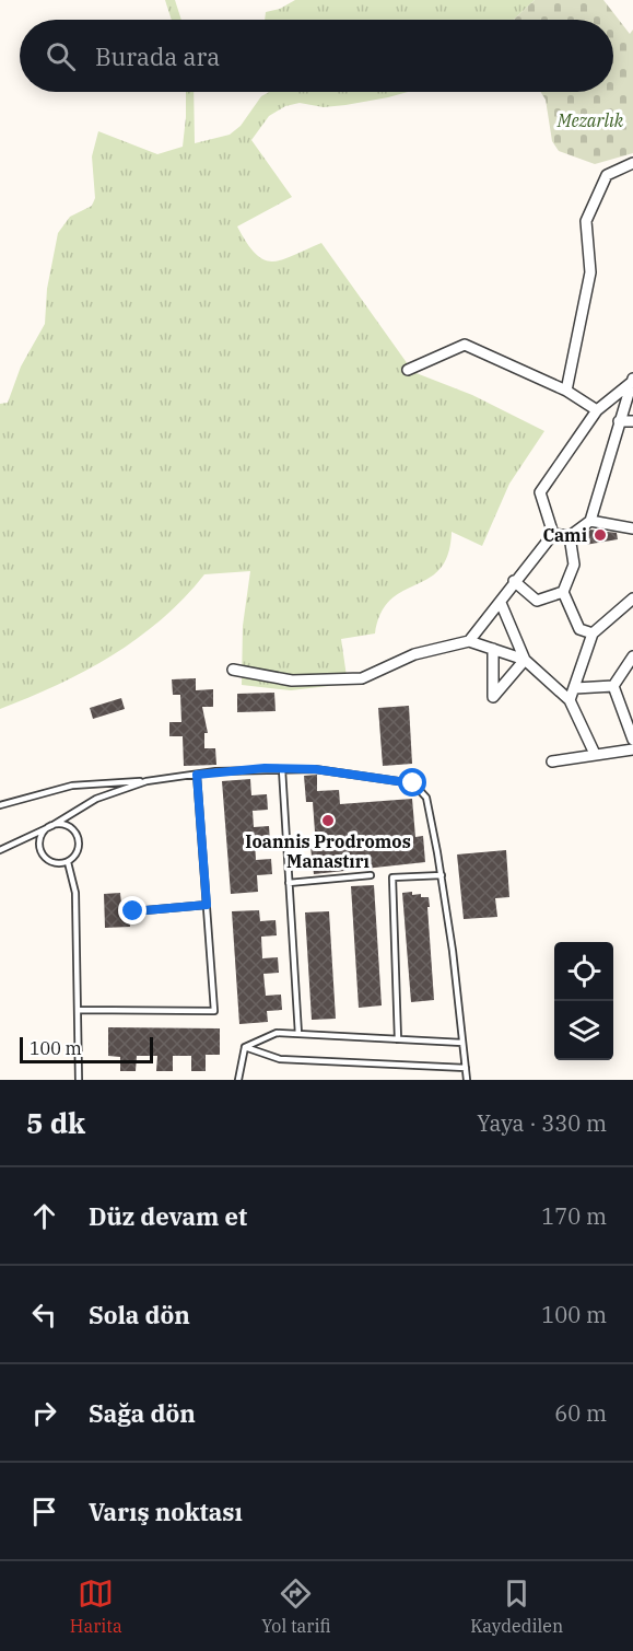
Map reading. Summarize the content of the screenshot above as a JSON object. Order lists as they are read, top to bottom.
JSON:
{
  "parks": ["Mezarlık"],
  "places": ["Cami", "Ioannis Prodromos Manastırı"],
  "scale_bar": "100 m",
  "page": {
    "search": "Burada ara",
    "scale": "100 m",
    "heading": ["5 dk", "Yaya · 330 m"],
    "list": [
      ["Düz devam et", "170 m"],
      ["Sola dön", "100 m"],
      ["Sağa dön", "60 m"],
      "Varış noktası"
    ],
    "nav": ["Harita", "Yol tarifi", "Kaydedilen"]
  }
}
